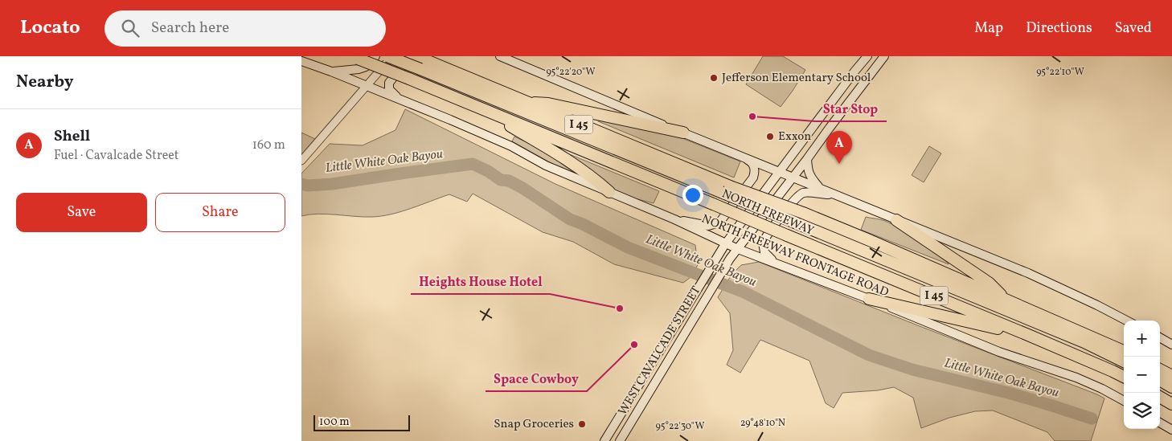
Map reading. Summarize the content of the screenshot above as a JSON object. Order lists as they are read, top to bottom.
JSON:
{
  "streets": {
    "highway": ["I 45", "NORTH FREEWAY"],
    "main road": ["NORTH FREEWAY FRONTAGE ROAD", "WEST CAVALCADE STREET"]
  },
  "crossings": [
    ["NORTH FREEWAY FRONTAGE ROAD", "WEST CAVALCADE STREET"]
  ],
  "water": ["Little White Oak Bayou"],
  "places": [
    "Jefferson Elementary School",
    "Star Stop",
    "Exxon",
    "Heights House Hotel",
    "Space Cowboy",
    "Snap Groceries"
  ],
  "scale_bar": "100 m",
  "page": {
    "header": "Locato",
    "search": "Search here",
    "nav": ["Map", "Directions", "Saved"],
    "heading": "Nearby",
    "list": [
      {
        "mark": "A",
        "name": "Shell",
        "note": "Fuel · Cavalcade Street",
        "value": "160 m"
      }
    ],
    "pins": "A",
    "buttons": ["Save", "Share"],
    "map_buttons": ["+", "−"],
    "scale": "100 m"
  },
  "coordinates": [
    "95°22'20\"W",
    "95°22'10\"W",
    "29°48'10\"N",
    "95°22'30\"W"
  ]
}
